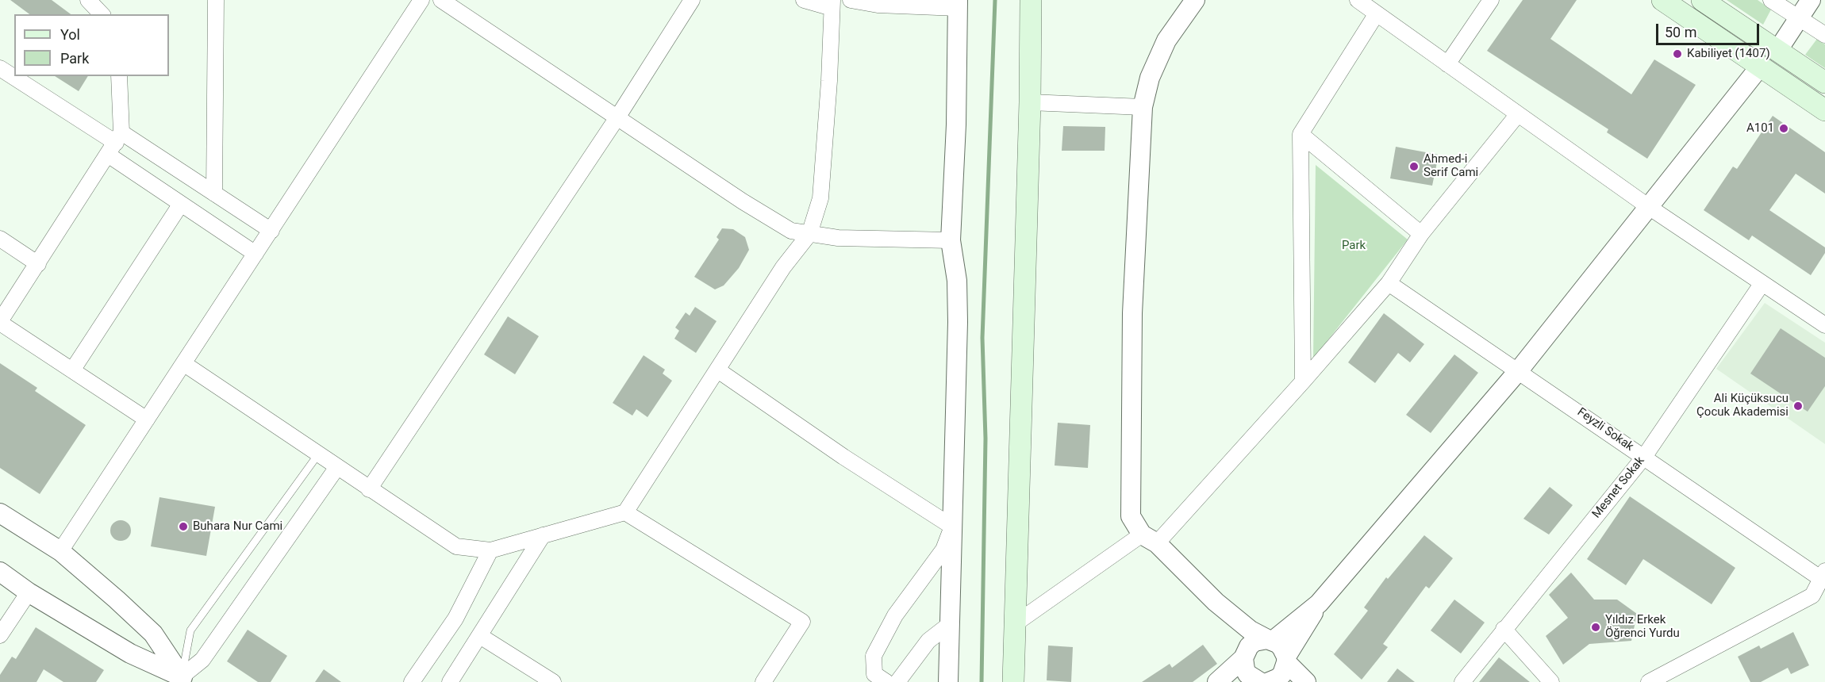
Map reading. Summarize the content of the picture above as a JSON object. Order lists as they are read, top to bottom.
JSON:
{
  "streets": {
    "street": ["Feyzli Sokak", "Mesnet Sokak"]
  },
  "crossings": [
    ["Feyzli Sokak", "Mesnet Sokak"]
  ],
  "parks": ["Park"],
  "places": [
    "Kabiliyet (1407)",
    "A101",
    "Ahmed-i Serif Cami",
    "Ali Küçüksucu Çocuk Akademisi",
    "Buhara Nur Cami",
    "Yıldız Erkek Öğrenci Yurdu"
  ],
  "legend": ["Yol", "Park"],
  "scale_bar": "50 m"
}
